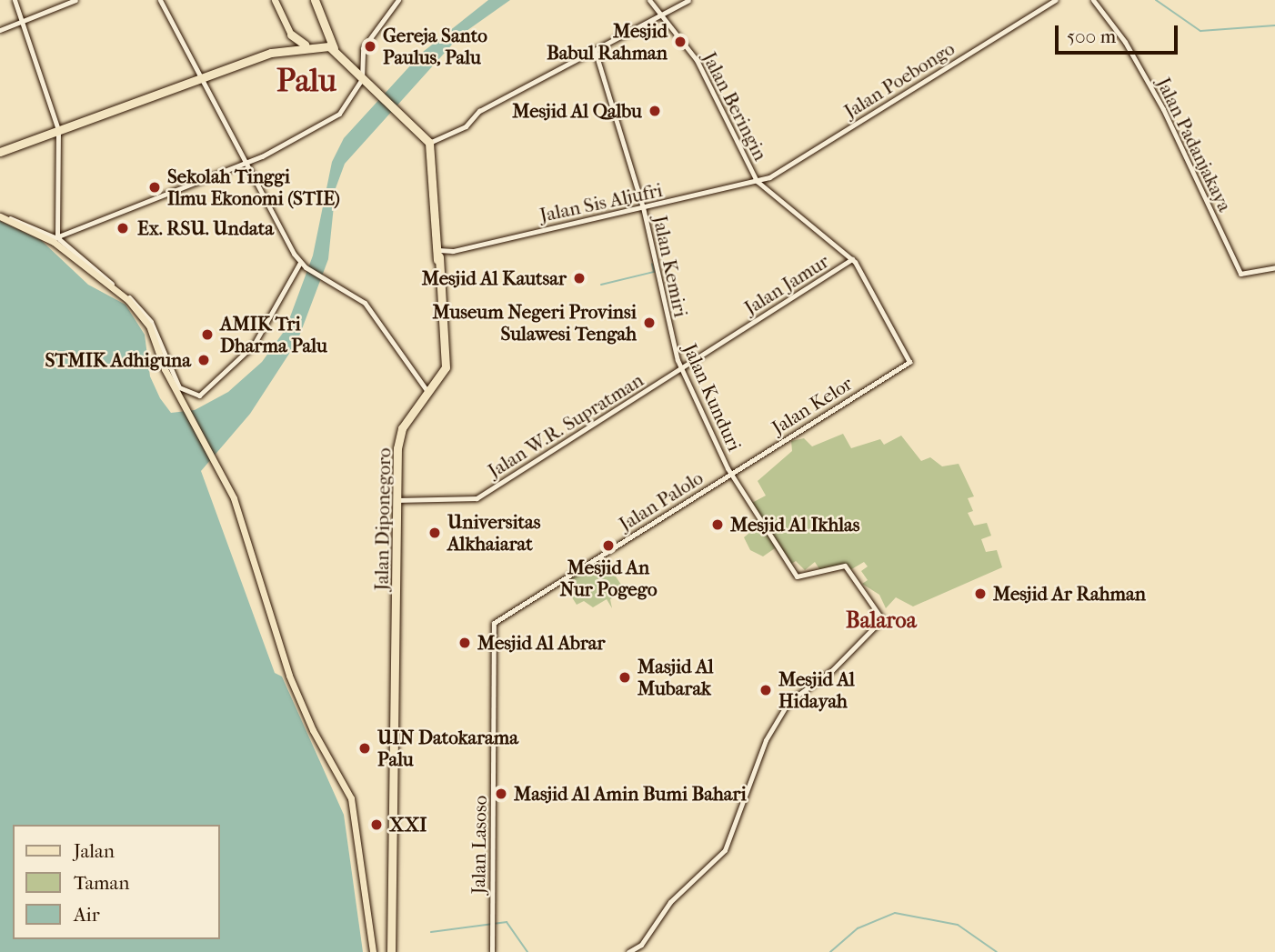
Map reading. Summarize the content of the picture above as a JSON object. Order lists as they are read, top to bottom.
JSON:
{
  "streets": {
    "highway": ["Jalan Diponegoro"],
    "street": [
      "Jalan Poebongo",
      "Jalan Beringin",
      "Jalan Padanjakaya",
      "Jalan Sis Aljufri",
      "Jalan Kemiri",
      "Jalan Jamur",
      "Jalan Kunduri",
      "Jalan Kelor",
      "Jalan W.R. Supratman",
      "Jalan Palolo",
      "Jalan Lasoso"
    ]
  },
  "crossings": [
    ["Jalan Poebongo", "Jalan Beringin"],
    ["Jalan Poebongo", "Jalan Sis Aljufri"],
    ["Jalan Beringin", "Jalan Sis Aljufri"],
    ["Jalan Sis Aljufri", "Jalan Kemiri"],
    ["Jalan Kemiri", "Jalan Kunduri"],
    ["Jalan Jamur", "Jalan Kelor"],
    ["Jalan Jamur", "Jalan W.R. Supratman"],
    ["Jalan Kunduri", "Jalan Kelor"],
    ["Jalan Kunduri", "Jalan W.R. Supratman"],
    ["Jalan Kunduri", "Jalan Palolo"],
    ["Jalan Kelor", "Jalan Palolo"],
    ["Jalan W.R. Supratman", "Jalan Diponegoro"],
    ["Jalan Palolo", "Jalan Lasoso"]
  ],
  "districts": ["Palu", "Balaroa"],
  "places": [
    "Mesjid Babul Rahman",
    "Gereja Santo Paulus, Palu",
    "Mesjid Al Qalbu",
    "Sekolah Tinggi Ilmu Ekonomi (STIE)",
    "Ex. RSU. Undata",
    "Mesjid Al Kautsar",
    "Museum Negeri Provinsi Sulawesi Tengah",
    "AMIK Tri Dharma Palu",
    "STMIK Adhiguna",
    "Mesjid Al Ikhlas",
    "Universitas Alkhaiarat",
    "Mesjid An Nur Pogego",
    "Mesjid Ar Rahman",
    "Mesjid Al Abrar",
    "Masjid Al Mubarak",
    "Mesjid Al Hidayah",
    "UIN Datokarama Palu",
    "Masjid Al Amin Bumi Bahari",
    "XXI"
  ],
  "legend": ["Jalan", "Taman", "Air"],
  "scale_bar": "500 m"
}
